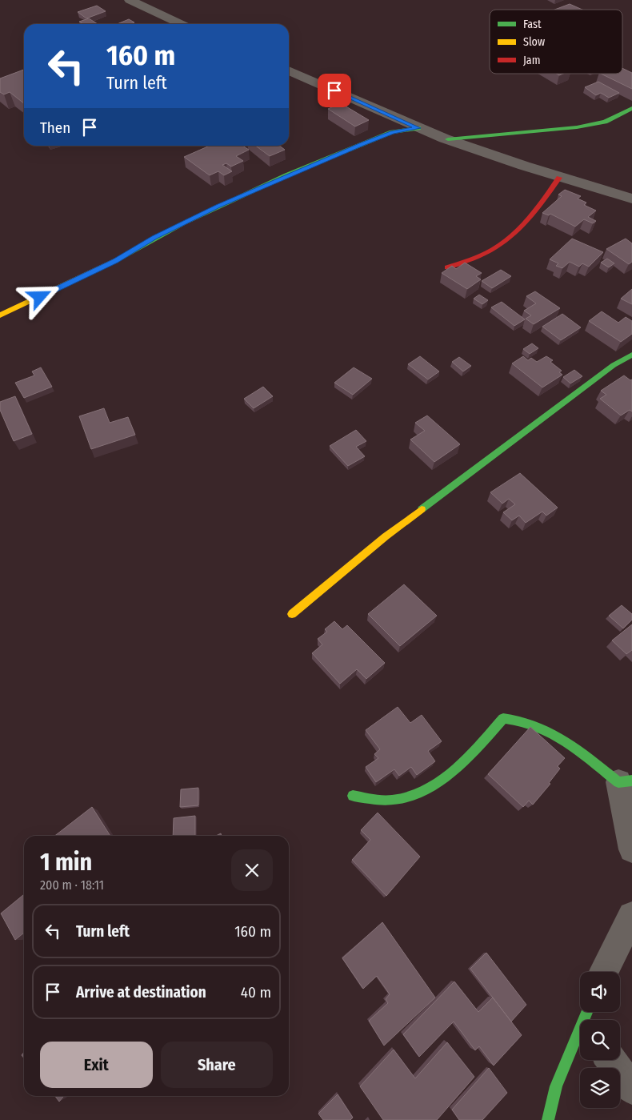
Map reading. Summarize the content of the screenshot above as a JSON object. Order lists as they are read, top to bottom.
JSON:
{
  "legend": ["Fast", "Slow", "Jam"],
  "page": {
    "turn": ["160 m", "Turn left"],
    "then": "Then",
    "heading": ["1 min", "200 m · 18:11"],
    "list": [
      {
        "name": "Turn left",
        "value": "160 m"
      },
      {
        "name": "Arrive at destination",
        "value": "40 m"
      }
    ],
    "buttons": ["Exit", "Share"]
  }
}
